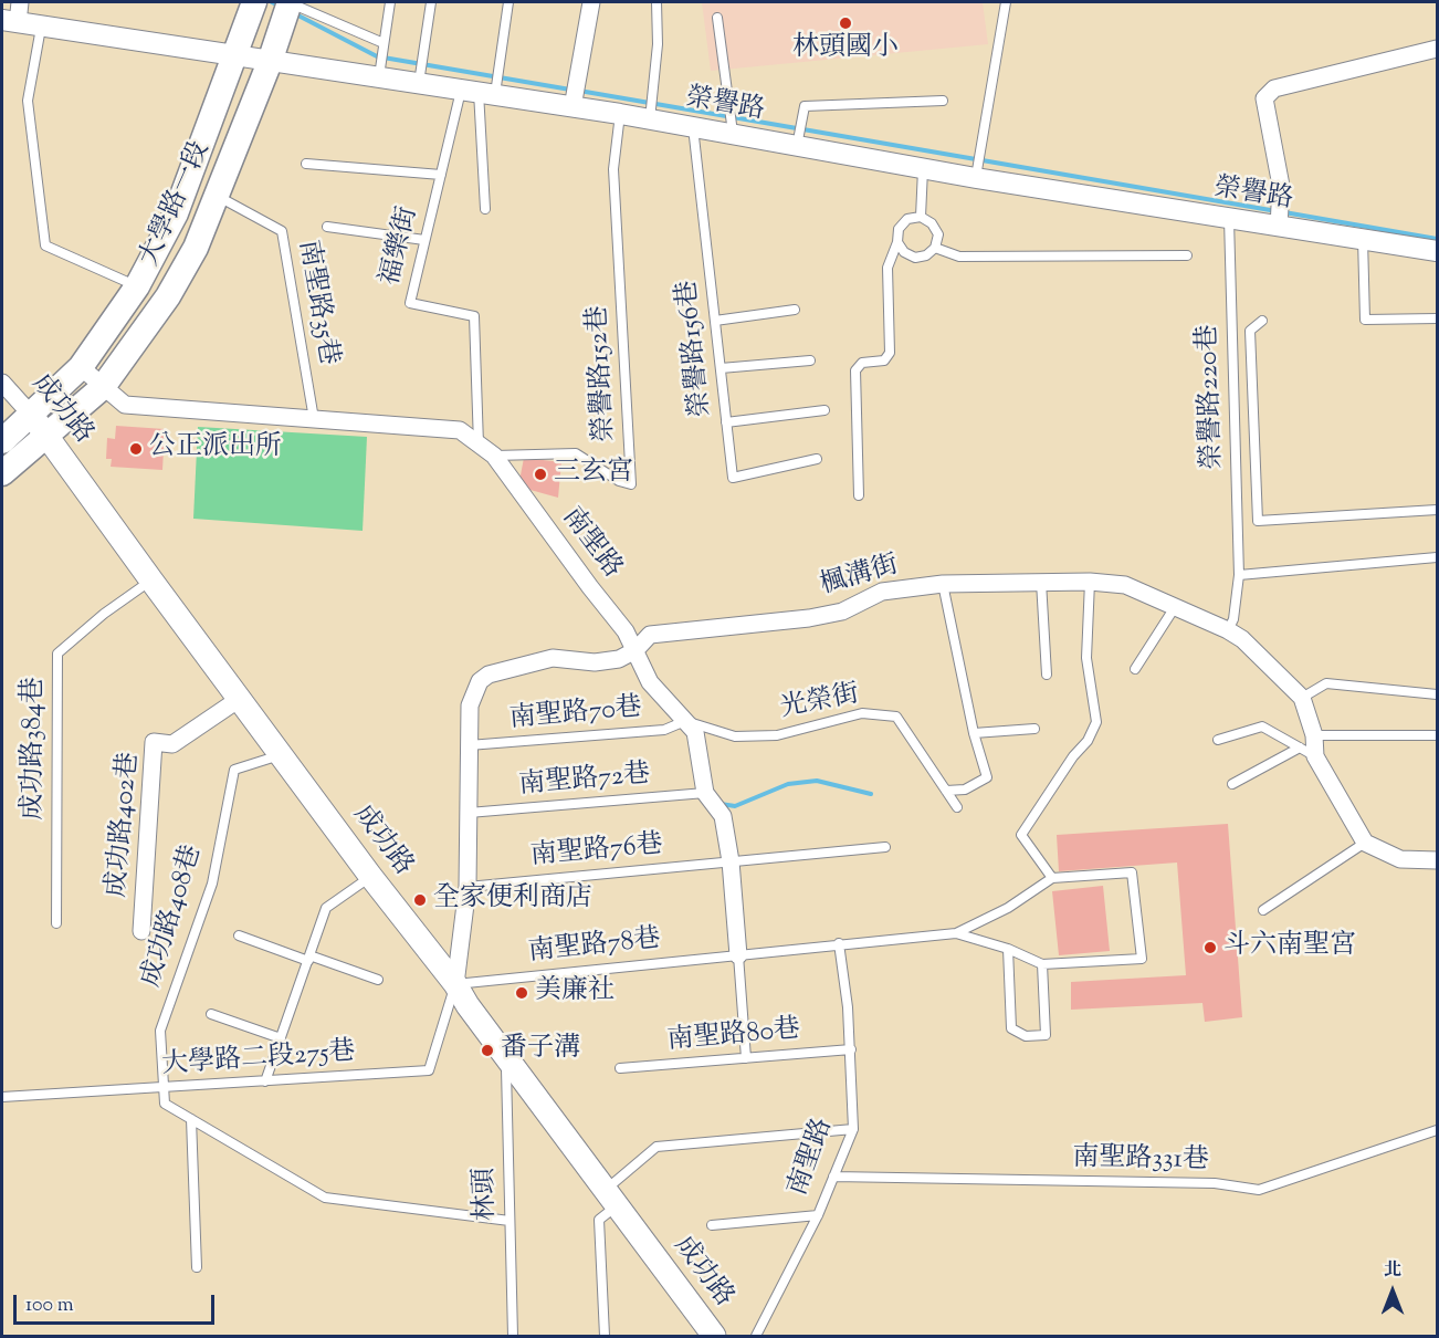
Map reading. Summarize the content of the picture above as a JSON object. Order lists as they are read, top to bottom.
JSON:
{
  "streets": {
    "main road": ["大學路一段", "成功路"],
    "street": [
      "榮譽路",
      "南聖路",
      "楓溝街",
      "成功路402巷"
    ],
    "lane": [
      "福樂街",
      "南聖路35巷",
      "榮譽路156巷",
      "榮譽路152巷",
      "榮譽路220巷",
      "光榮街",
      "南聖路70巷",
      "成功路384巷",
      "南聖路72巷",
      "南聖路76巷",
      "成功路408巷",
      "南聖路78巷",
      "南聖路80巷",
      "大學路二段275巷",
      "南聖路331巷",
      "林頭"
    ]
  },
  "crossings": [
    ["榮譽路", "大學路一段"],
    ["榮譽路", "福樂街"],
    ["榮譽路", "榮譽路156巷"],
    ["榮譽路", "榮譽路152巷"],
    ["榮譽路", "榮譽路220巷"],
    ["大學路一段", "南聖路35巷"],
    ["大學路一段", "成功路"],
    ["大學路一段", "南聖路"],
    ["福樂街", "南聖路"],
    ["南聖路35巷", "南聖路"],
    ["榮譽路152巷", "南聖路"],
    ["榮譽路220巷", "楓溝街"],
    ["成功路", "楓溝街"],
    ["成功路", "成功路384巷"],
    ["成功路", "成功路402巷"],
    ["成功路", "成功路408巷"],
    ["成功路", "南聖路78巷"],
    ["成功路", "大學路二段275巷"],
    ["成功路", "林頭"],
    ["南聖路", "楓溝街"],
    ["南聖路", "光榮街"],
    ["南聖路", "南聖路70巷"],
    ["南聖路", "南聖路72巷"],
    ["南聖路", "南聖路76巷"],
    ["南聖路", "南聖路78巷"],
    ["南聖路", "南聖路80巷"],
    ["南聖路", "南聖路331巷"],
    ["楓溝街", "南聖路70巷"],
    ["楓溝街", "南聖路72巷"],
    ["楓溝街", "南聖路76巷"],
    ["楓溝街", "南聖路78巷"],
    ["楓溝街", "大學路二段275巷"],
    ["光榮街", "南聖路70巷"],
    ["成功路408巷", "大學路二段275巷"],
    ["南聖路78巷", "大學路二段275巷"]
  ],
  "places": [
    "林頭國小",
    "公正派出所",
    "三玄宮",
    "全家便利商店",
    "斗六南聖宮",
    "美廉社",
    "番子溝"
  ],
  "scale_bar": "100 m",
  "north": "top"
}
